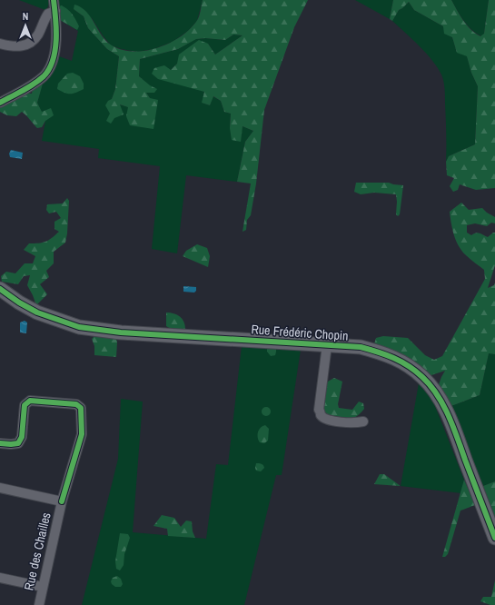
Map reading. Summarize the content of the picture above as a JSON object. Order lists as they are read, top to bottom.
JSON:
{
  "streets": {
    "street": ["Rue Frédéric Chopin", "Rue des Chailles"]
  },
  "north": "top"
}
